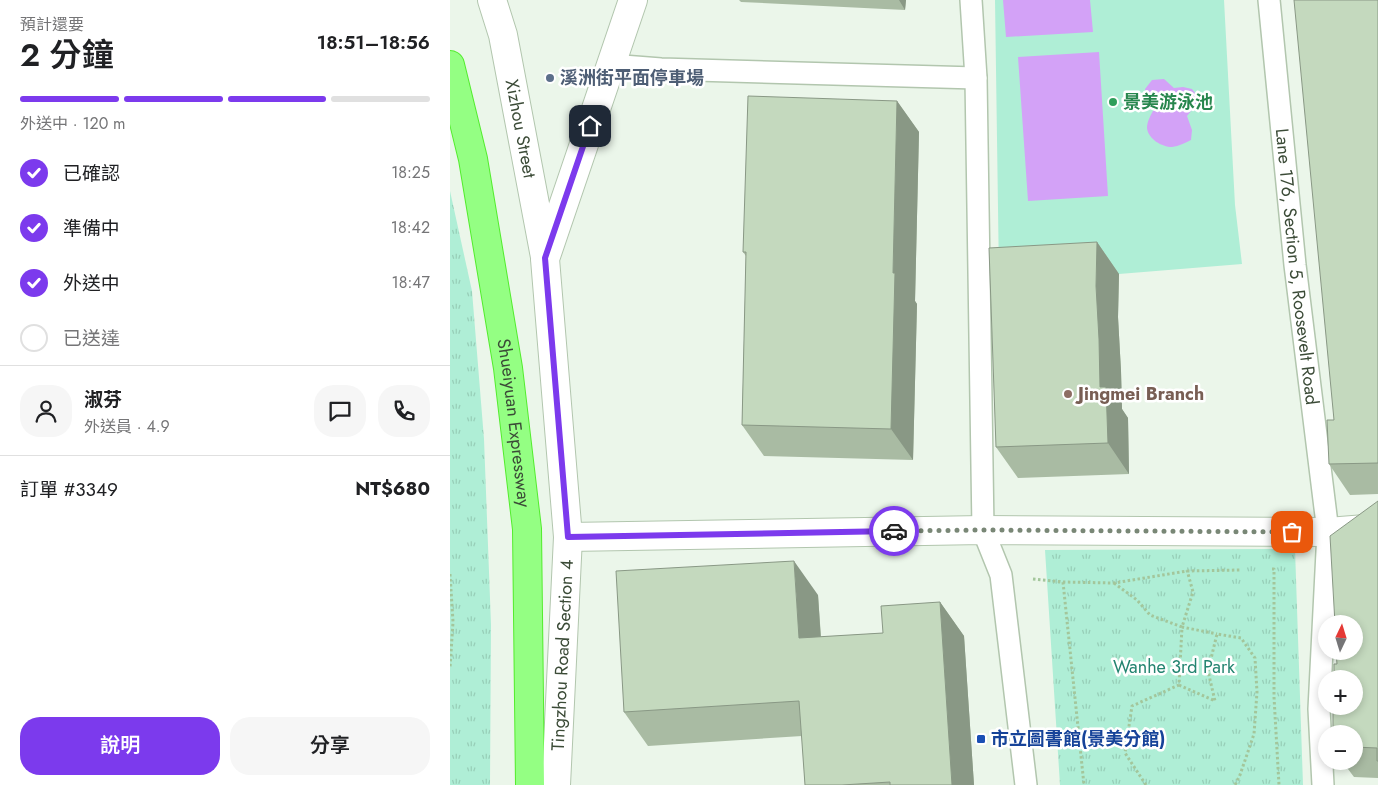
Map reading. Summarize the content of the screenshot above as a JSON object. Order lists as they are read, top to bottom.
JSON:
{
  "streets": {
    "highway": ["Shueiyuan Expressway"],
    "street": ["Xizhou Street", "Tingzhou Road Section 4"],
    "lane": ["Lane 176, Section 5, Roosevelt Road"]
  },
  "crossings": [
    ["Xizhou Street", "Tingzhou Road Section 4"]
  ],
  "parks": ["Wanhe 3rd Park"],
  "places": {
    "other": ["溪洲街平面停車場", "景美游泳池", "Jingmei Branch"],
    "transit": ["市立圖書館(景美分館)"]
  },
  "north": "top",
  "page": {
    "heading": ["2 分鐘", "預計還要", "18:51–18:56"],
    "panel": [
      "淑芬",
      "外送員 · 4.9",
      "訂單 #3349",
      "NT$680"
    ],
    "bar": "外送中 · 120 m",
    "list": [
      ["已確認", "18:25"],
      ["準備中", "18:42"],
      ["外送中", "18:47"],
      "已送達"
    ],
    "map_buttons": ["+", "−"],
    "buttons": ["說明", "分享"]
  }
}
